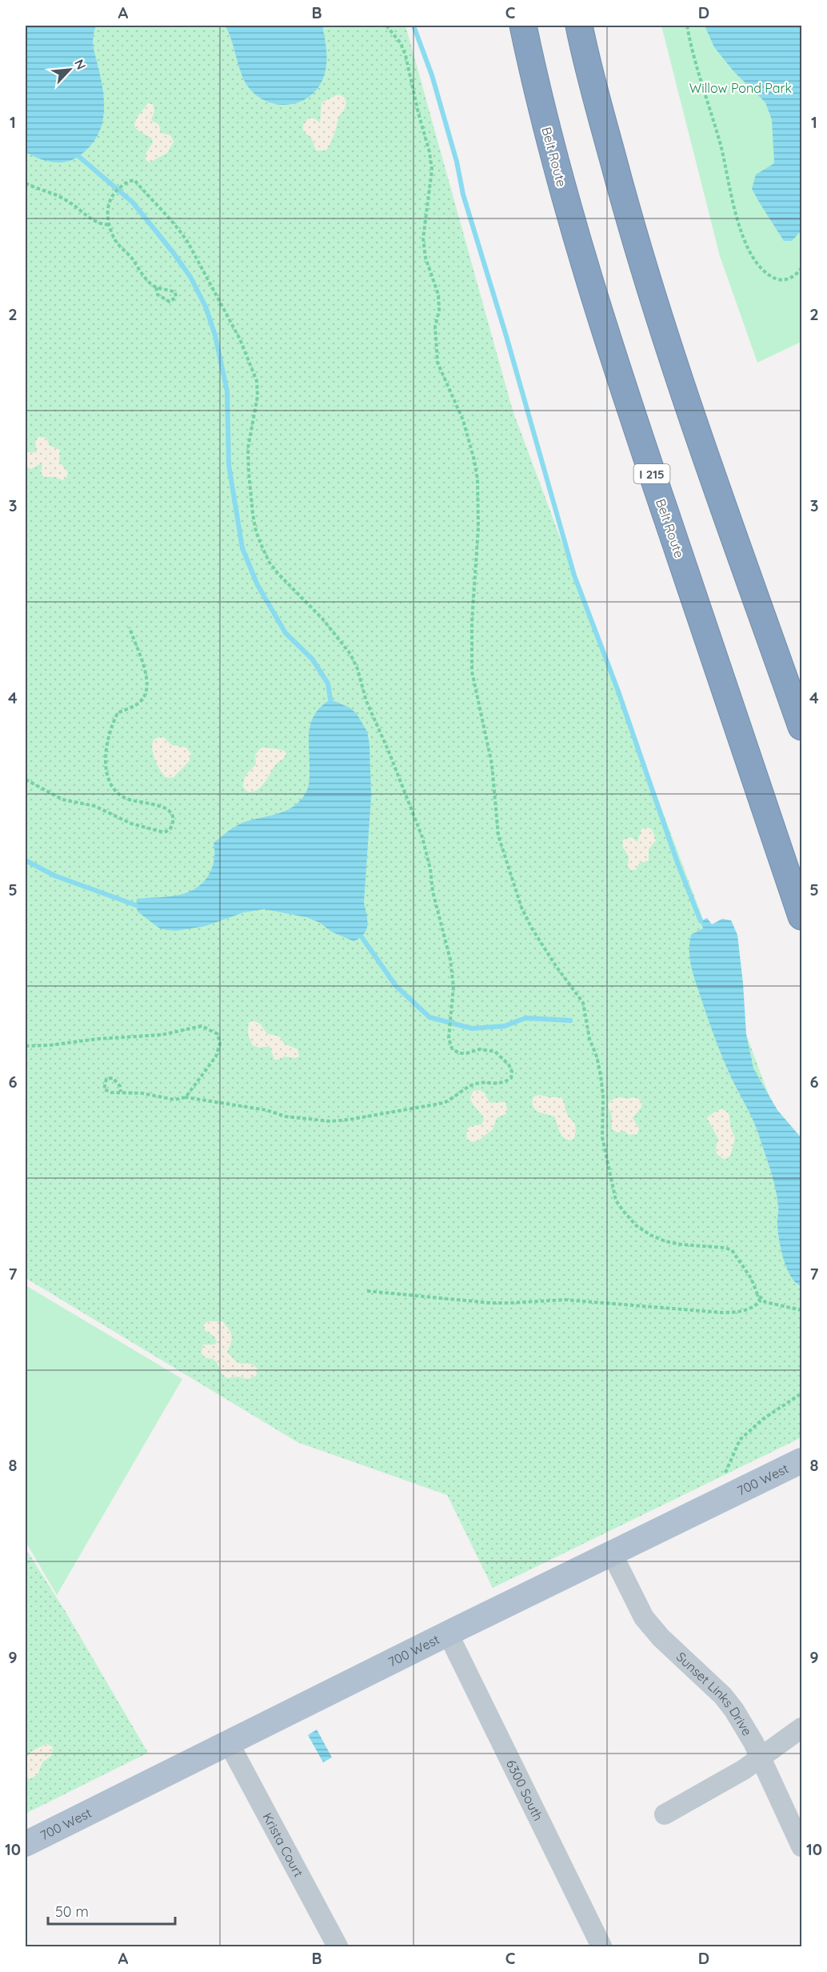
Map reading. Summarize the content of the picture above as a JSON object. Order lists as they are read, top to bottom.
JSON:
{
  "streets": {
    "highway": ["Belt Route", "I 215"],
    "main road": ["700 West"],
    "street": ["Sunset Links Drive", "6300 South", "Krista Court"]
  },
  "crossings": [
    ["700 West", "Sunset Links Drive"],
    ["700 West", "6300 South"],
    ["700 West", "Krista Court"]
  ],
  "parks": ["Willow Pond Park"],
  "scale_bar": "50 m",
  "north": "top right",
  "grid": {
    "columns": [
      "A",
      "B",
      "C",
      "D"
    ],
    "rows": [
      "1",
      "2",
      "3",
      "4",
      "5",
      "6",
      "7",
      "8",
      "9",
      "10"
    ]
  }
}
